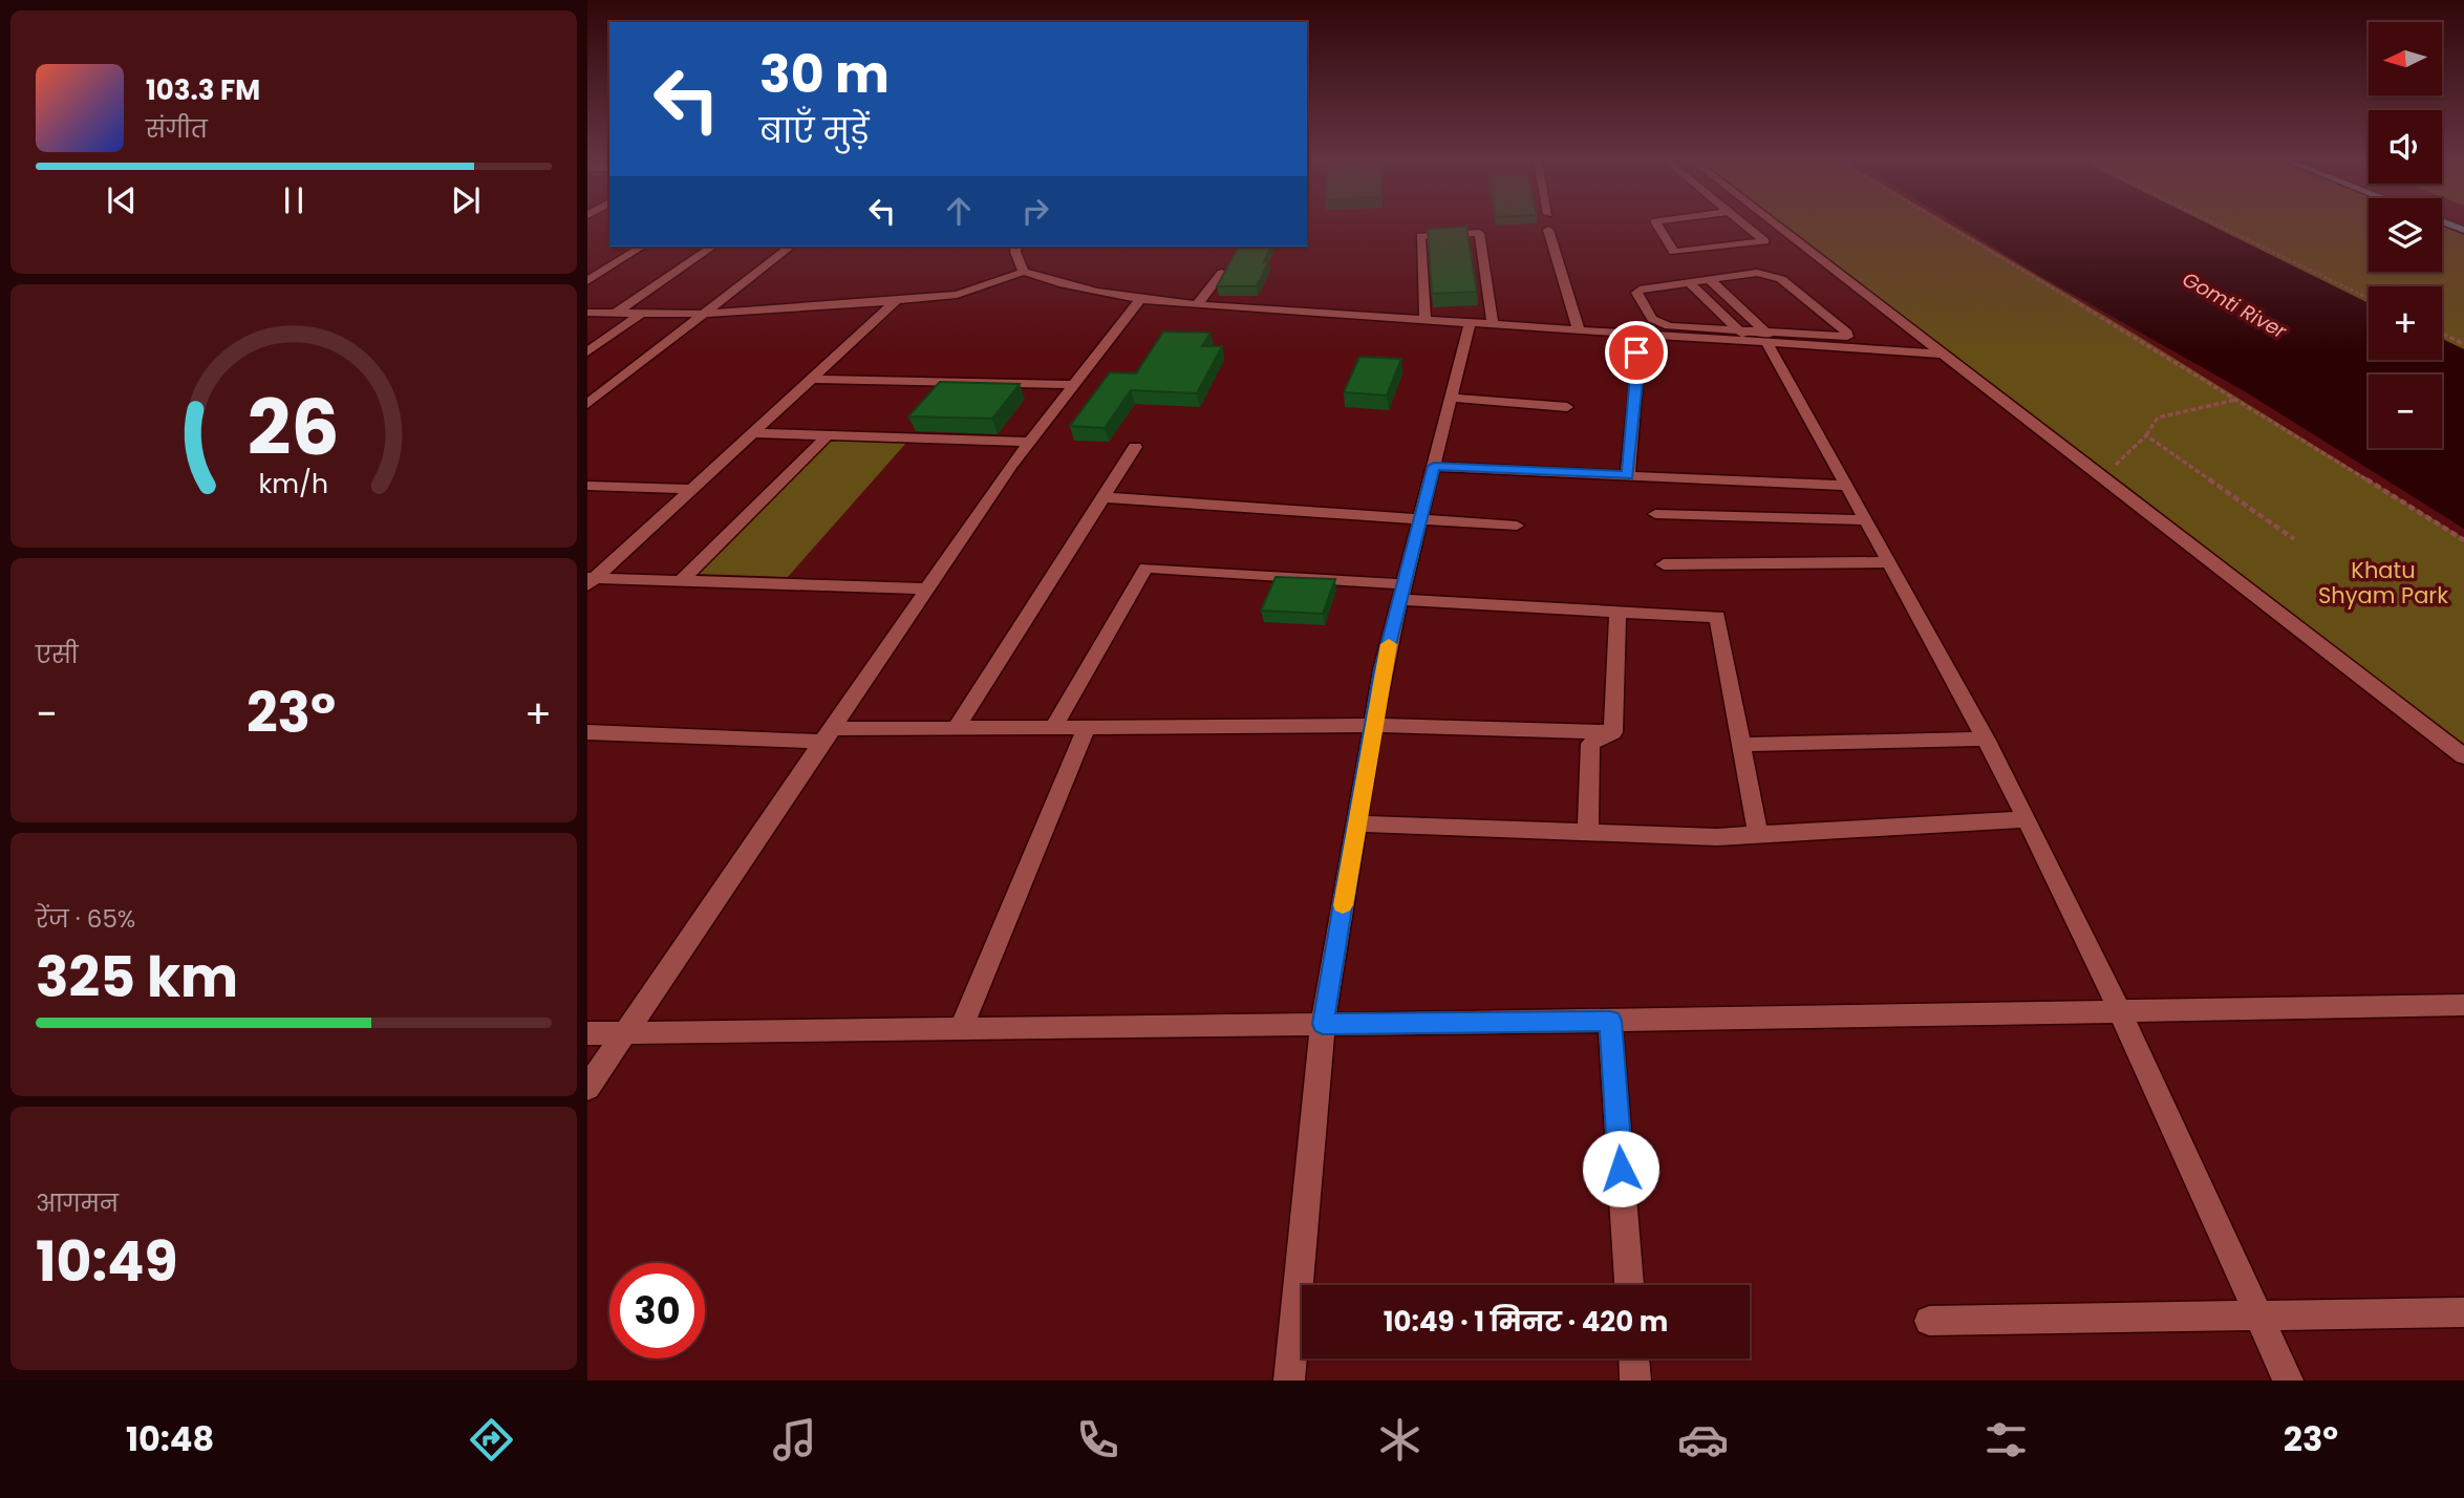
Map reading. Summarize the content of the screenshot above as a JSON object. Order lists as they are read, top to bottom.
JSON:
{
  "water": ["Gomti River"],
  "parks": ["Khatu Shyam Park"],
  "north": "left",
  "page": {
    "map_buttons": ["+", "−"],
    "turn": ["30 m", "बाएँ मुड़ें"],
    "song": ["103.3 FM", "संगीत"],
    "tile": [
      "एसी",
      ["रेंज · 65%", "325 km"],
      ["आगमन", "10:49"]
    ],
    "heat": ["−", "23°", "+"],
    "limit": "30",
    "trip": "10:49 · 1 मिनट · 420 m",
    "tabs": ["10:48", "23°"],
    "gauge": ["26", "km/h"]
  }
}
